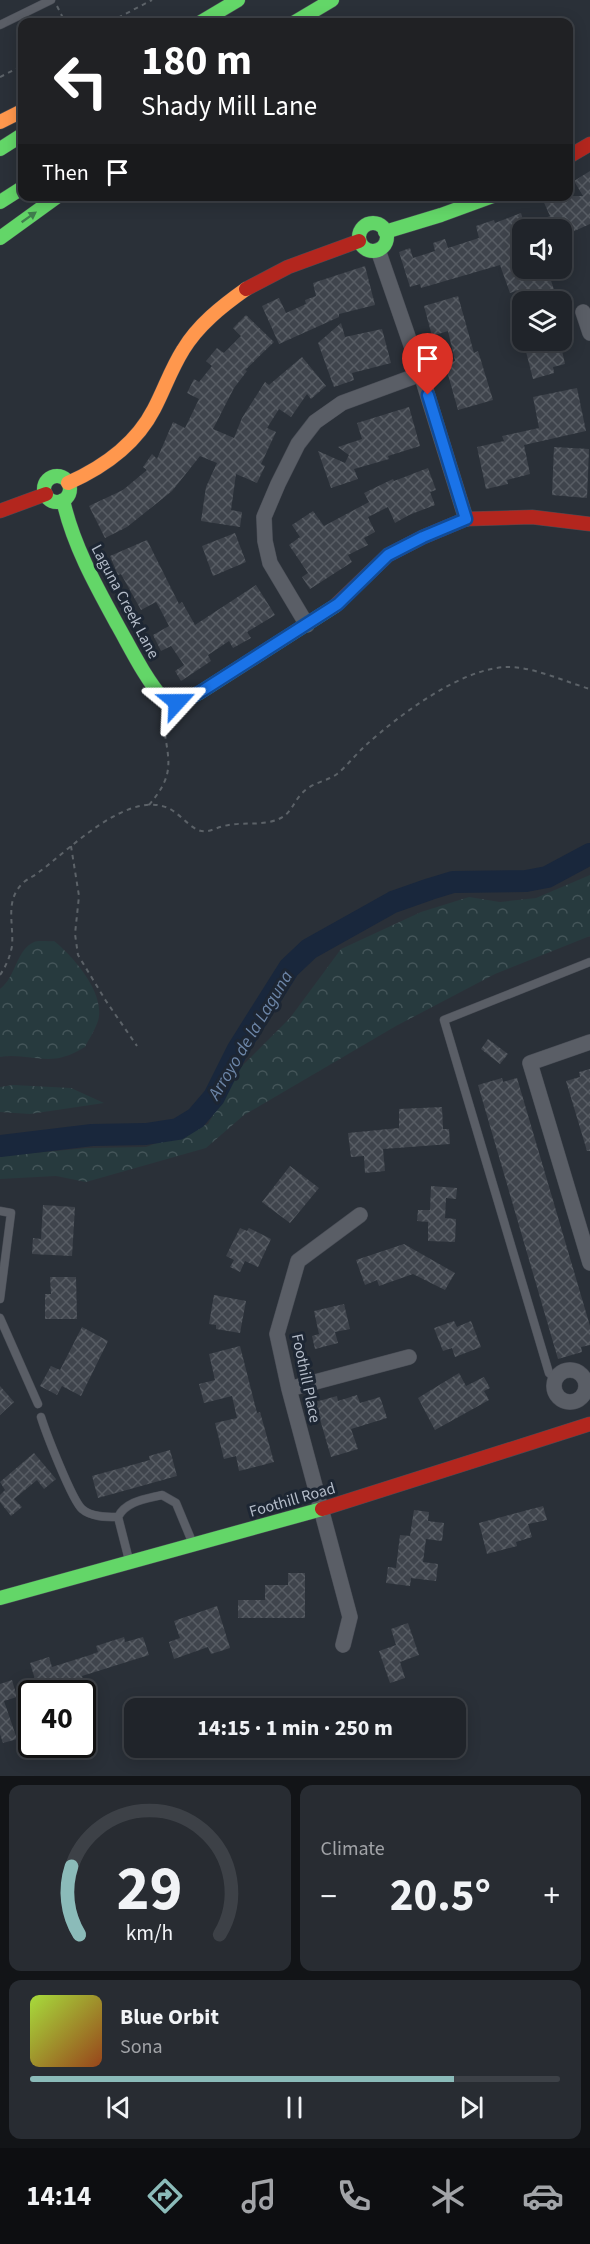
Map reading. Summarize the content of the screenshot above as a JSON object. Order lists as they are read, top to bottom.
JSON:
{
  "streets": {
    "main road": ["Laguna Creek Lane", "Foothill Road"],
    "street": ["Foothill Place"]
  },
  "crossings": [
    ["Foothill Place", "Foothill Road"]
  ],
  "water": ["Arroyo de la Laguna"],
  "page": {
    "turn": ["180 m", "Shady Mill Lane"],
    "then": "Then",
    "limit": "40",
    "trip": "14:15 · 1 min · 250 m",
    "tile": "Climate",
    "heat": ["−", "20.5°", "+"],
    "song": ["Blue Orbit", "Sona"],
    "tabs": "14:14",
    "gauge": ["29", "km/h"]
  }
}
